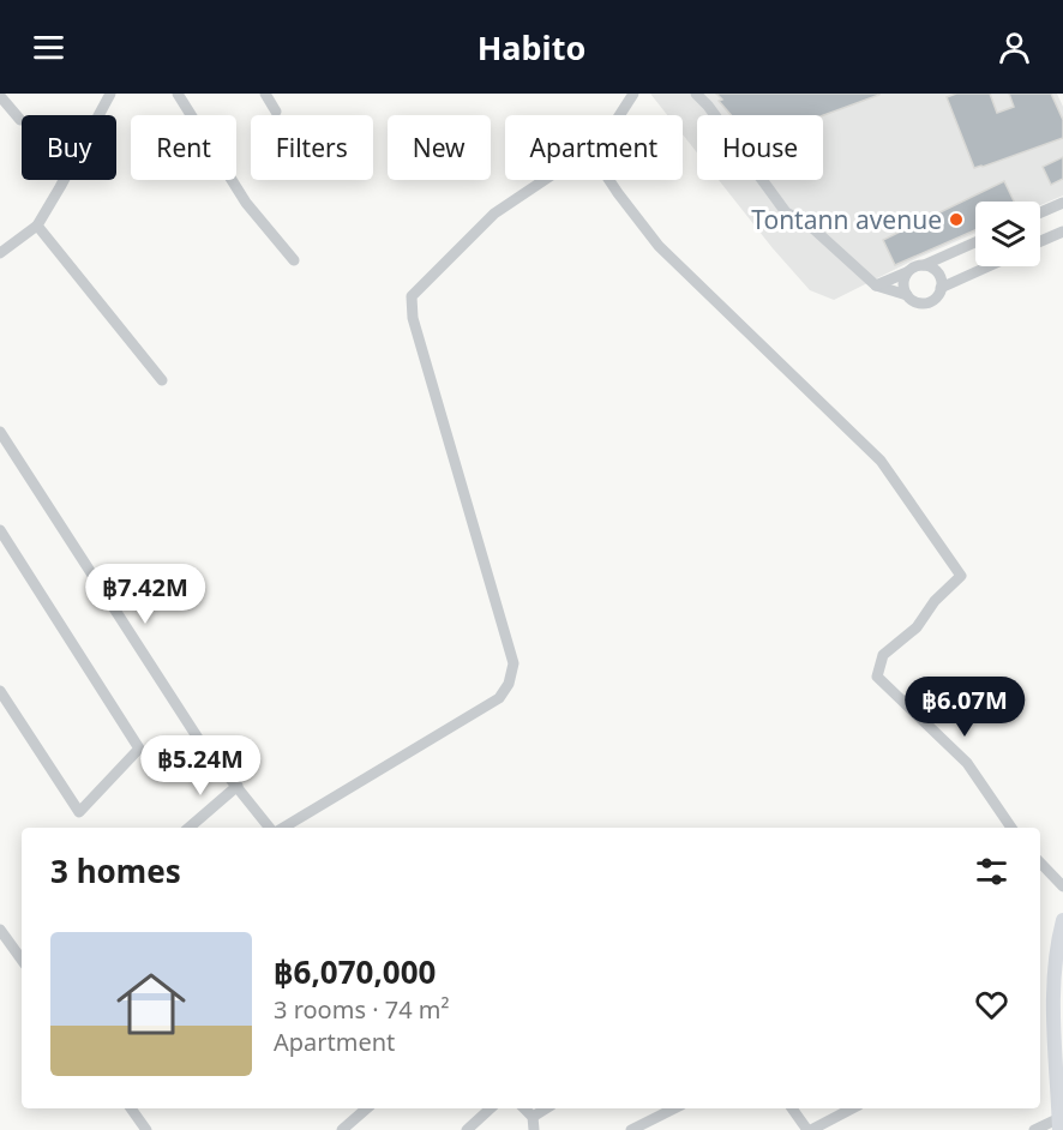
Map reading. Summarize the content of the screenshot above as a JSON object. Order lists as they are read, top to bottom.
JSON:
{
  "places": ["Tontann avenue"],
  "page": {
    "header": "Habito",
    "chip": [
      "Buy",
      "Rent",
      "Filters",
      "New",
      "Apartment",
      "House"
    ],
    "price": ["฿7.42M", "฿6.07M", "฿5.24M"],
    "heading": "3 homes",
    "list": [
      {
        "name": "฿6,070,000",
        "note": "3 rooms · 74 m² · Apartment"
      }
    ]
  }
}
